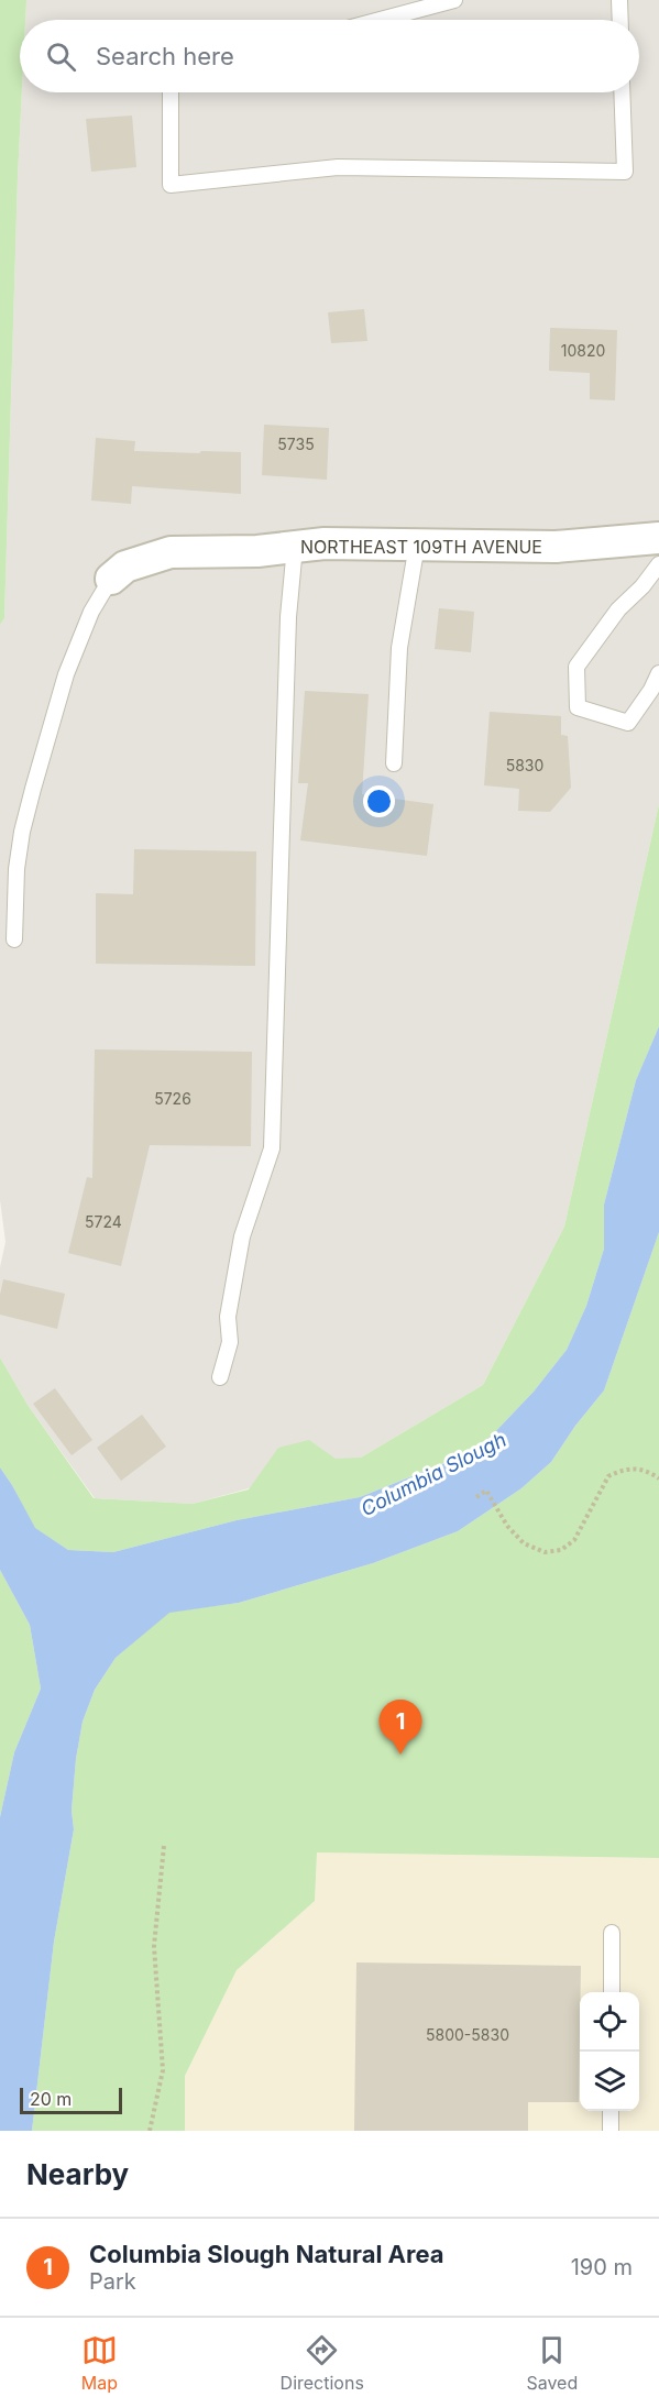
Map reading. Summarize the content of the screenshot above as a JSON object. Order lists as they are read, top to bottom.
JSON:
{
  "streets": {
    "street": ["NORTHEAST 109TH AVENUE"]
  },
  "water": ["Columbia Slough"],
  "house_numbers": [
    "10820",
    "5735",
    "5830",
    "5726",
    "5724",
    "5800-5830"
  ],
  "scale_bar": "20 m",
  "page": {
    "search": "Search here",
    "pins": "1",
    "scale": "20 m",
    "heading": "Nearby",
    "list": [
      {
        "mark": "1",
        "name": "Columbia Slough Natural Area",
        "note": "Park",
        "value": "190 m"
      }
    ],
    "nav": ["Map", "Directions", "Saved"]
  }
}
